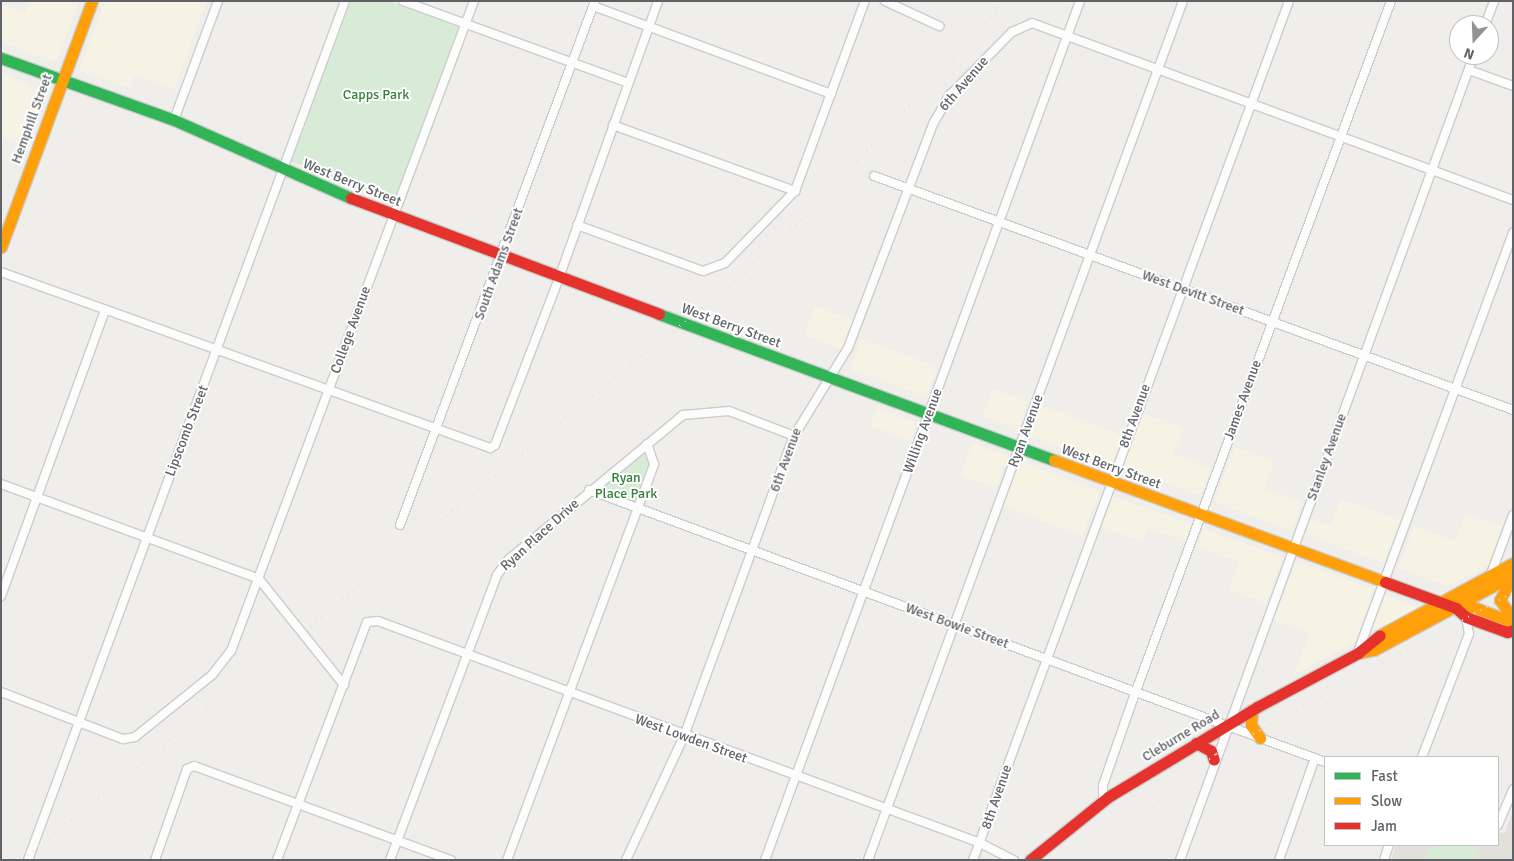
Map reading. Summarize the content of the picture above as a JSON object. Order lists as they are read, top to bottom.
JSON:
{
  "streets": {
    "main road": ["Hemphill Street", "West Berry Street", "Cleburne Road"],
    "street": [
      "6th Avenue",
      "South Adams Street",
      "West Devitt Street",
      "College Avenue",
      "James Avenue",
      "8th Avenue",
      "Lipscomb Street",
      "Willing Avenue",
      "Ryan Avenue",
      "Stanley Avenue",
      "Ryan Place Drive",
      "West Bowie Street",
      "West Lowden Street"
    ]
  },
  "crossings": [
    ["6th Avenue", "West Berry Street"],
    ["6th Avenue", "West Devitt Street"],
    ["6th Avenue", "Willing Avenue"],
    ["6th Avenue", "Ryan Place Drive"],
    ["6th Avenue", "West Bowie Street"],
    ["6th Avenue", "West Lowden Street"],
    ["Hemphill Street", "West Berry Street"],
    ["West Berry Street", "South Adams Street"],
    ["West Berry Street", "College Avenue"],
    ["West Berry Street", "James Avenue"],
    ["West Berry Street", "8th Avenue"],
    ["West Berry Street", "Lipscomb Street"],
    ["West Berry Street", "Willing Avenue"],
    ["West Berry Street", "Ryan Avenue"],
    ["West Berry Street", "Stanley Avenue"],
    ["West Berry Street", "Cleburne Road"],
    ["West Devitt Street", "James Avenue"],
    ["West Devitt Street", "8th Avenue"],
    ["West Devitt Street", "Willing Avenue"],
    ["West Devitt Street", "Ryan Avenue"],
    ["West Devitt Street", "Stanley Avenue"],
    ["College Avenue", "Lipscomb Street"],
    ["James Avenue", "West Bowie Street"],
    ["James Avenue", "Cleburne Road"],
    ["8th Avenue", "West Bowie Street"],
    ["8th Avenue", "West Lowden Street"],
    ["Willing Avenue", "West Bowie Street"],
    ["Willing Avenue", "West Lowden Street"],
    ["Ryan Avenue", "West Bowie Street"],
    ["Ryan Avenue", "West Lowden Street"],
    ["Stanley Avenue", "West Bowie Street"],
    ["Stanley Avenue", "Cleburne Road"],
    ["Ryan Place Drive", "West Bowie Street"],
    ["Ryan Place Drive", "West Lowden Street"],
    ["West Bowie Street", "Cleburne Road"]
  ],
  "parks": ["Capps Park", "Ryan Place Park"],
  "legend": ["Fast", "Slow", "Jam"],
  "north": "bottom"
}
